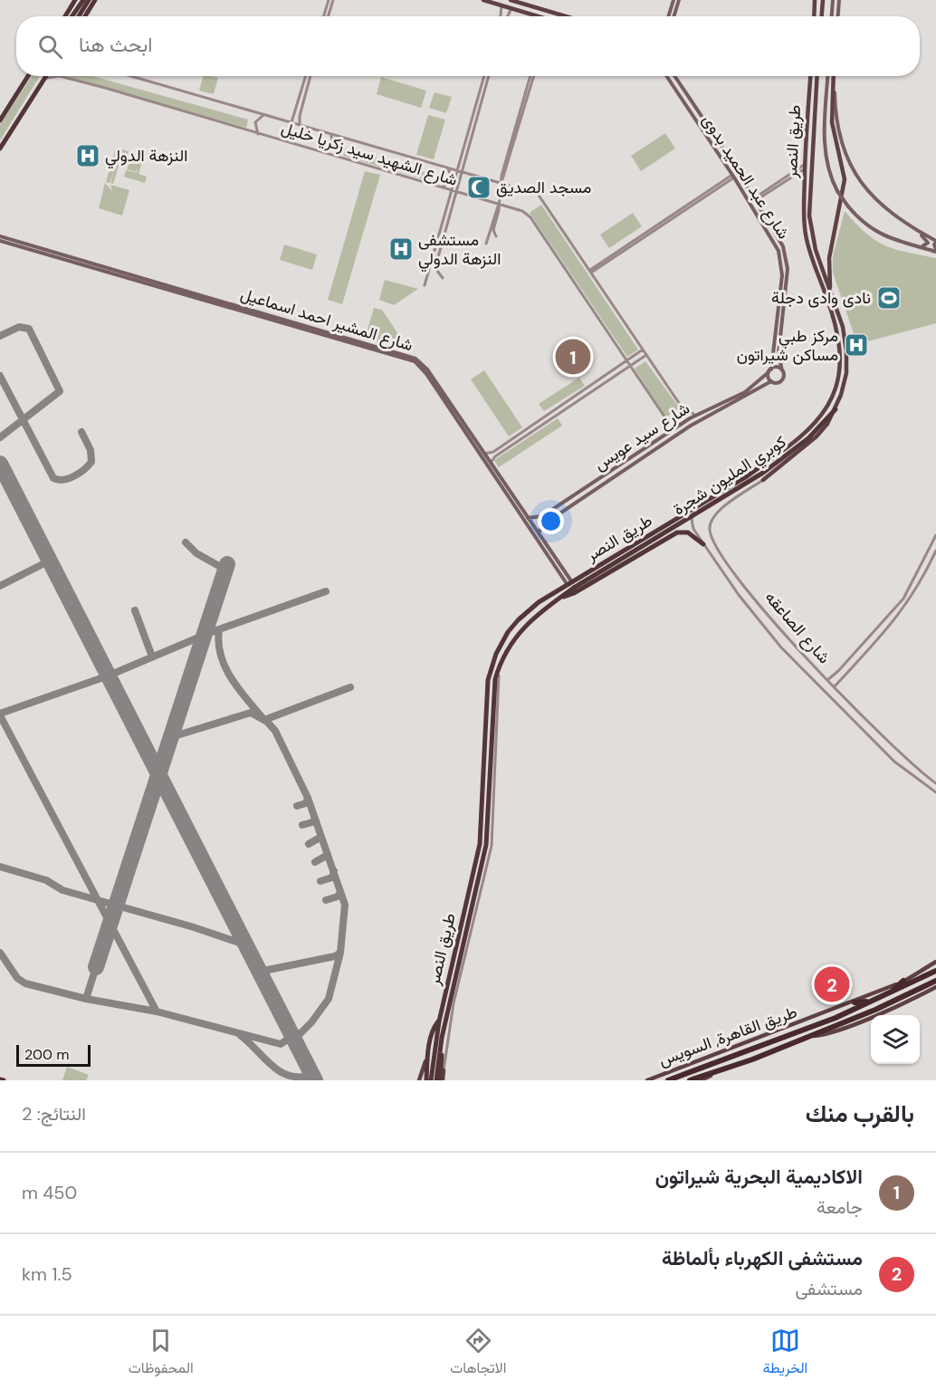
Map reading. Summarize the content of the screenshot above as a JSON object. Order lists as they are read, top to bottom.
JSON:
{
  "streets": {
    "highway": ["طريق النصر", "كوبري المليون شجرة", "طريق القاهرة, السويس"],
    "main road": ["شارع عبد الحميد بدوى", "شارع المشير احمد اسماعيل", "شارع سيد عويس"],
    "street": ["شارع الشهيد سيد زكريا خليل", "شارع الصاعقه"]
  },
  "crossings": [
    ["طريق النصر", "شارع المشير احمد اسماعيل"],
    ["طريق النصر", "كوبري المليون شجرة"],
    ["طريق النصر", "شارع الصاعقه"],
    ["شارع الشهيد سيد زكريا خليل", "شارع سيد عويس"],
    ["شارع عبد الحميد بدوى", "شارع سيد عويس"],
    ["شارع المشير احمد اسماعيل", "كوبري المليون شجرة"]
  ],
  "places": {
    "hospital": ["النزهة الدولي", "مستشفى النزهة الدولي", "مركز طبي مساكن شيراتون"],
    "mosque": ["مسجد الصديق"],
    "sports": ["نادى وادى دجلة"]
  },
  "scale_bar": "200 m",
  "page": {
    "search": "ابحث هنا",
    "pins": ["1", "2"],
    "scale": "200 m",
    "heading": ["بالقرب منك", "النتائج: 2"],
    "list": [
      {
        "mark": "1",
        "name": "الاكاديمية البحرية شيراتون",
        "note": "جامعة",
        "value": "450 m"
      },
      {
        "mark": "2",
        "name": "مستشفى الكهرباء بألماظة",
        "note": "مستشفى",
        "value": "1.5 km"
      }
    ],
    "nav": ["الخريطة", "الاتجاهات", "المحفوظات"]
  }
}
